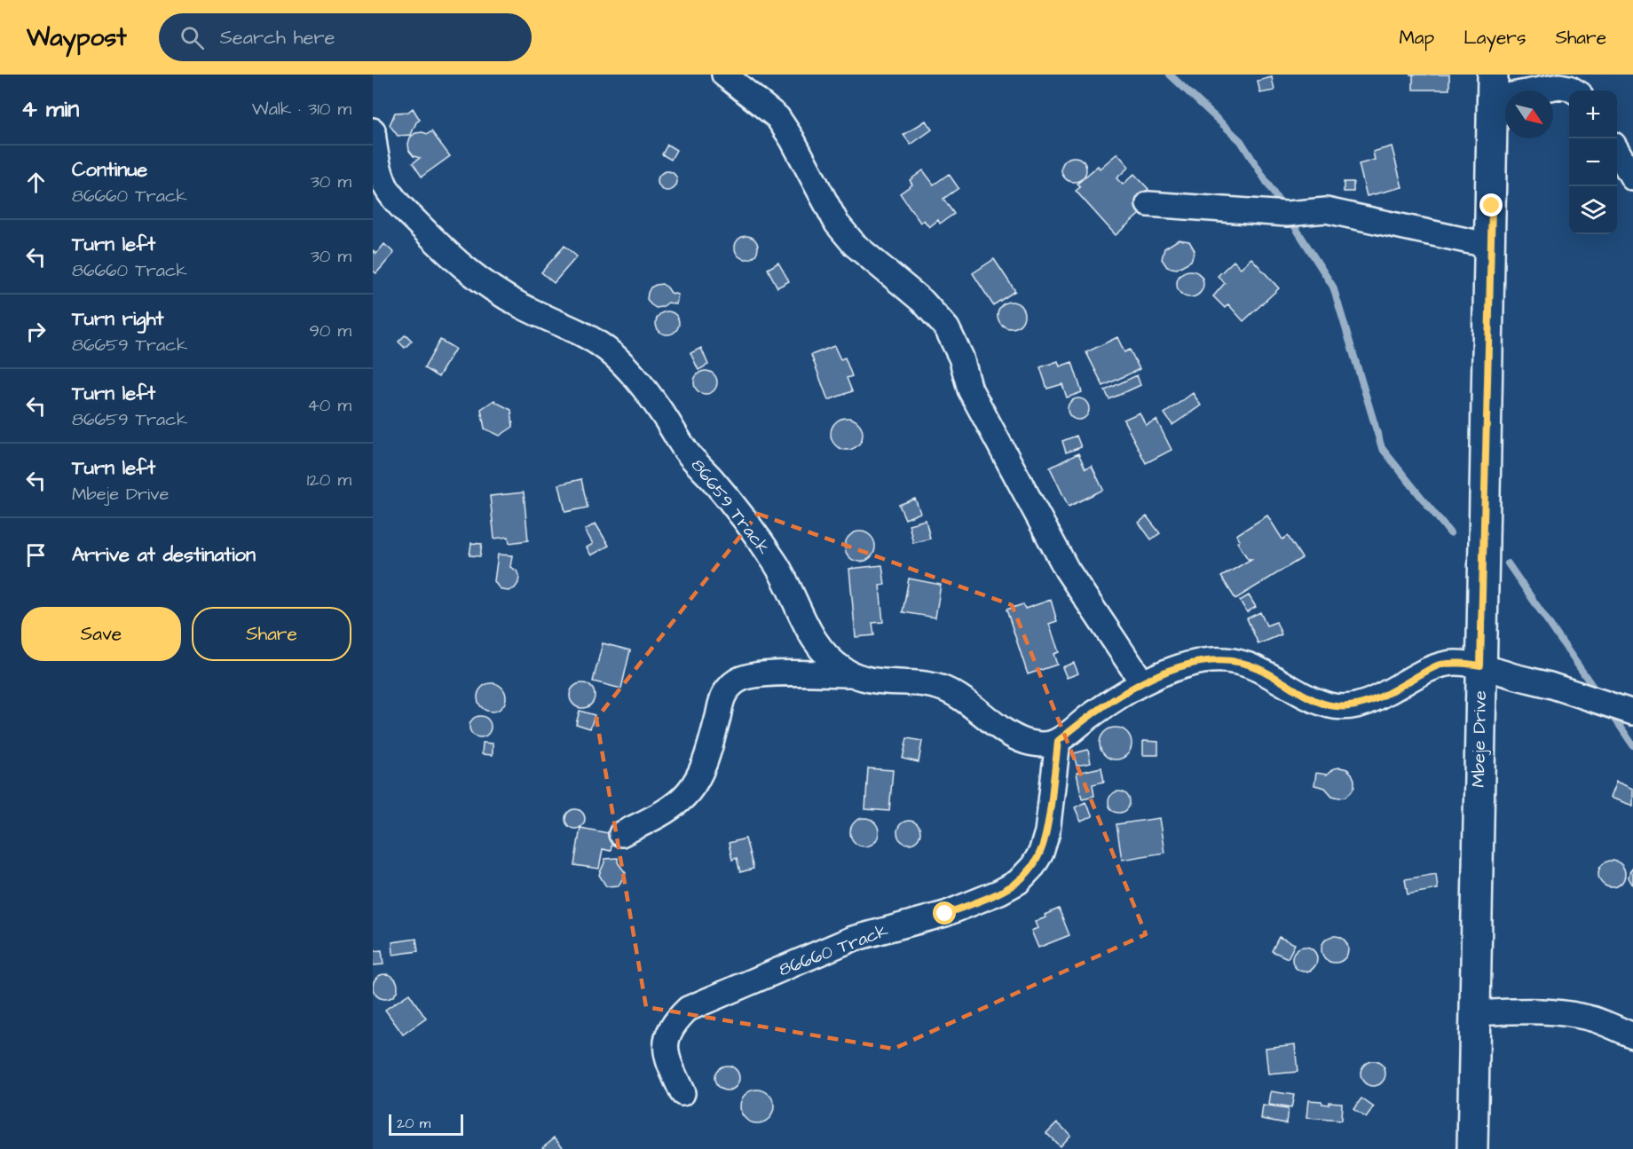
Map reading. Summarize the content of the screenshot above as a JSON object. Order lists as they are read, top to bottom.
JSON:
{
  "streets": {
    "street": ["86659 Track", "Mbeje Drive", "86660 Track"]
  },
  "crossings": [
    ["86659 Track", "86660 Track"]
  ],
  "scale_bar": "20 m",
  "north": "bottom right",
  "page": {
    "header": "Waypost",
    "search": "Search here",
    "nav": ["Map", "Layers", "Share"],
    "heading": ["4 min", "Walk · 310 m"],
    "map_buttons": ["+", "−"],
    "list": [
      ["Continue", "86660 Track", "30 m"],
      ["Turn left", "86660 Track", "30 m"],
      ["Turn right", "86659 Track", "90 m"],
      ["Turn left", "86659 Track", "40 m"],
      ["Turn left", "Mbeje Drive", "120 m"],
      "Arrive at destination"
    ],
    "buttons": ["Save", "Share"],
    "scale": "20 m"
  }
}
